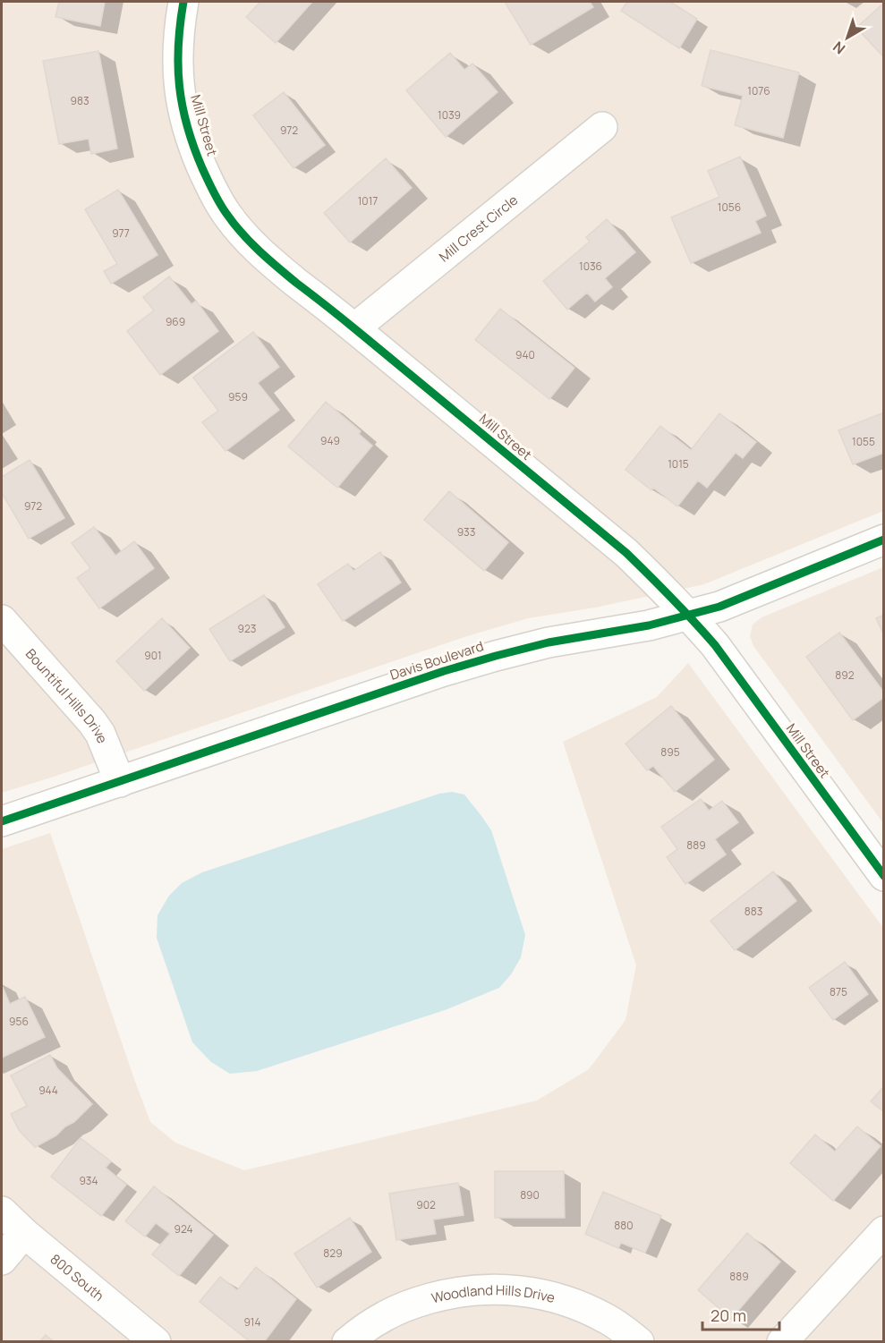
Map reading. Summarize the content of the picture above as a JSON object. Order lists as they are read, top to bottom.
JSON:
{
  "streets": {
    "street": [
      "Mill Street",
      "Mill Crest Circle",
      "Davis Boulevard",
      "Bountiful Hills Drive",
      "800 South",
      "Woodland Hills Drive"
    ]
  },
  "crossings": [
    ["Mill Street", "Mill Crest Circle"],
    ["Mill Street", "Davis Boulevard"],
    ["Davis Boulevard", "Bountiful Hills Drive"]
  ],
  "house_numbers": [
    "1076",
    "983",
    "1039",
    "972",
    "1017",
    "1056",
    "977",
    "1036",
    "969",
    "940",
    "959",
    "949",
    "1055",
    "1015",
    "972",
    "933",
    "923",
    "901",
    "892",
    "895",
    "889",
    "883",
    "875",
    "956",
    "944",
    "934",
    "890",
    "902",
    "880",
    "924",
    "829",
    "889",
    "914"
  ],
  "scale_bar": "20 m",
  "north": "bottom left"
}
